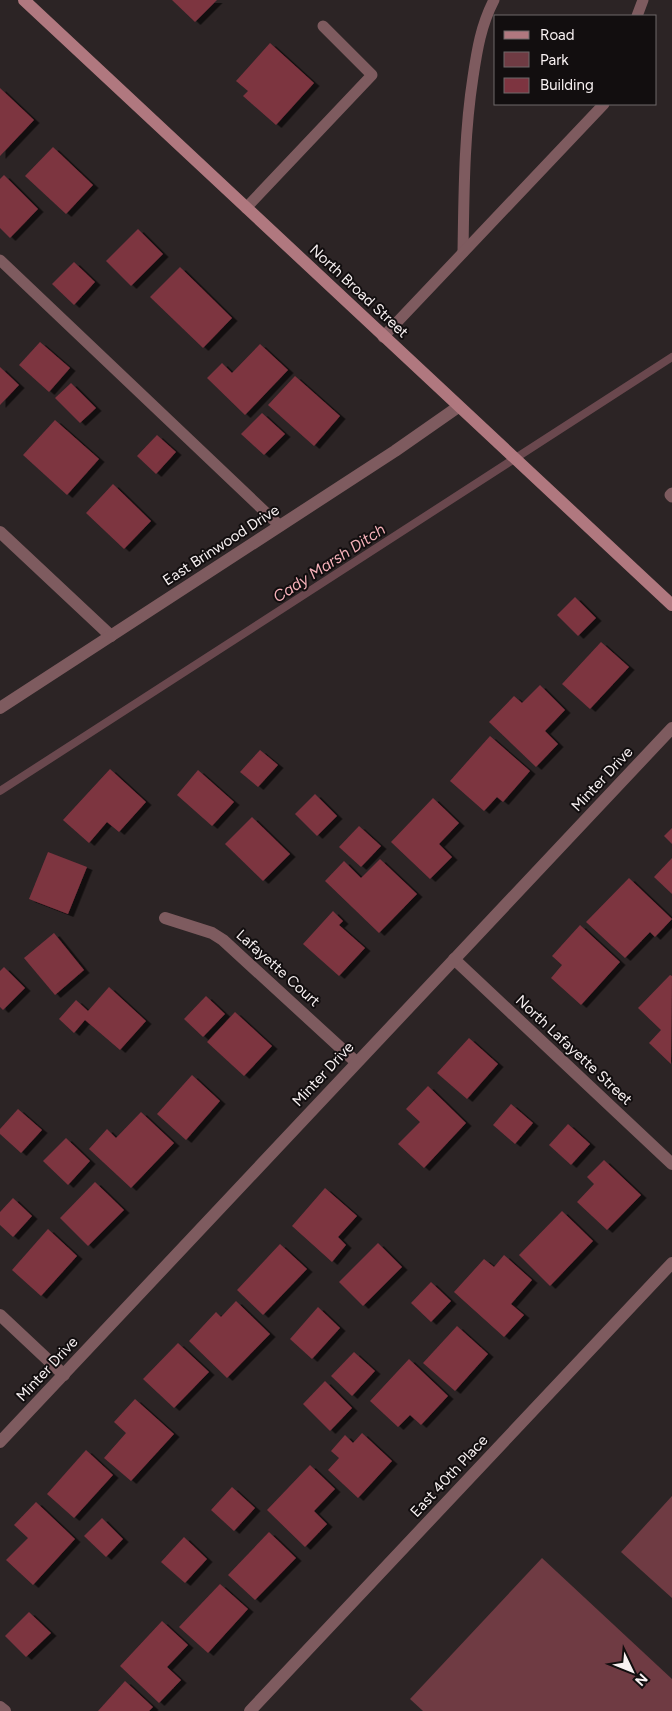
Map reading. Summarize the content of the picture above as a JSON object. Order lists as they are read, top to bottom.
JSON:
{
  "streets": {
    "street": [
      "North Broad Street",
      "East Brinwood Drive",
      "Minter Drive",
      "Lafayette Court",
      "North Lafayette Street",
      "East 40th Place"
    ]
  },
  "crossings": [
    ["North Broad Street", "East Brinwood Drive"],
    ["Minter Drive", "Lafayette Court"],
    ["Minter Drive", "North Lafayette Street"]
  ],
  "water": ["Cady Marsh Ditch"],
  "legend": ["Road", "Park", "Building"],
  "north": "bottom right"
}
